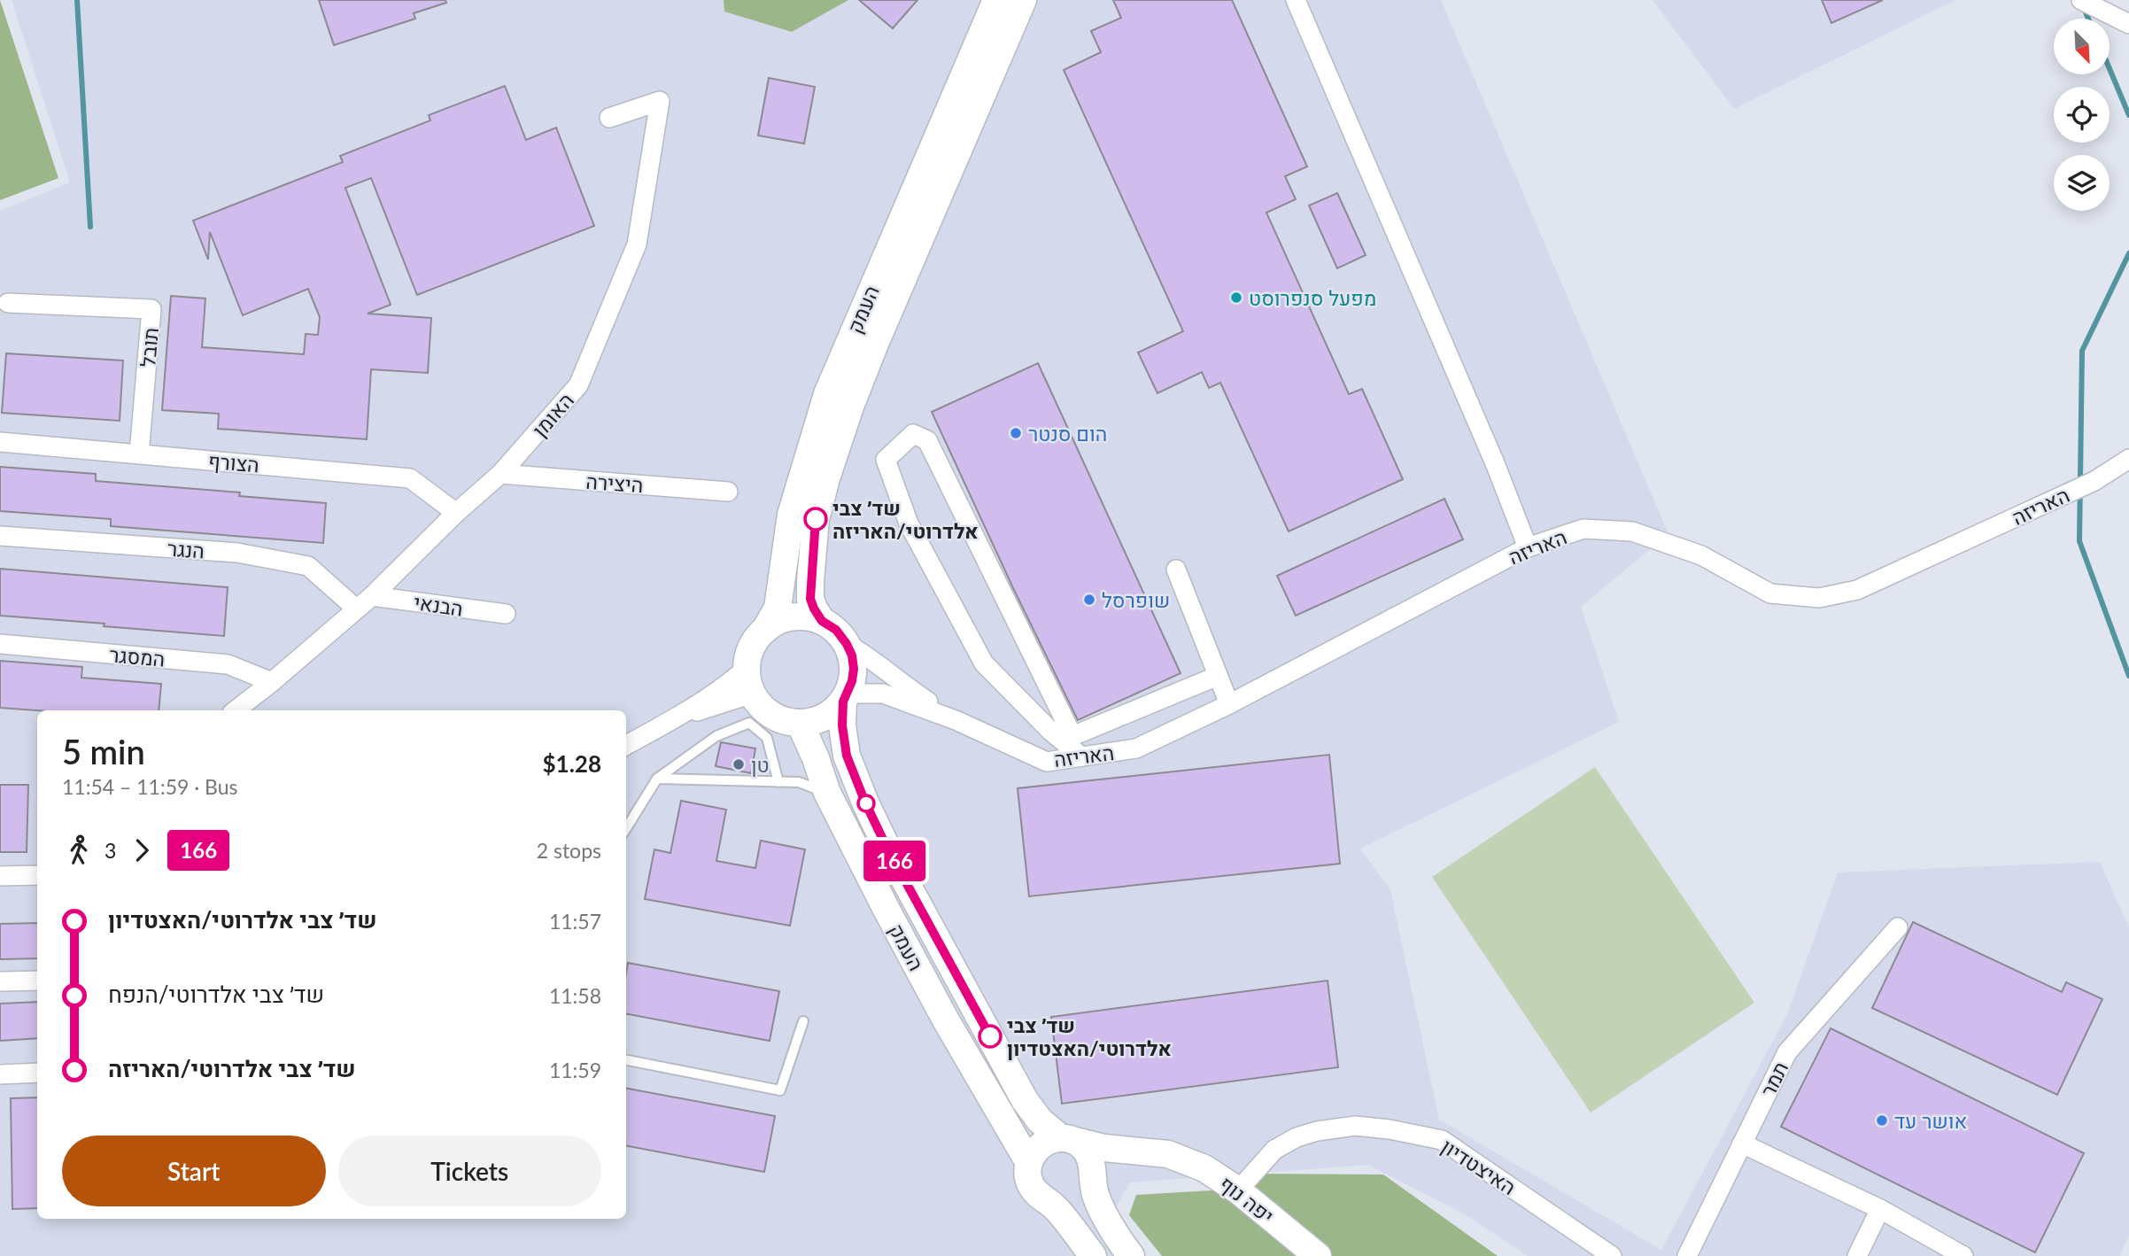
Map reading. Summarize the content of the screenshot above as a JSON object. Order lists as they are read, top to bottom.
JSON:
{
  "streets": {
    "main road": ["העמק", "יפה נוף"],
    "street": [
      "תובל",
      "האומן",
      "הצורף",
      "היצירה",
      "האריזה",
      "הנגר",
      "הבנאי",
      "המסגר",
      "תמר",
      "האיצטדיון"
    ]
  },
  "crossings": [
    ["העמק", "האריזה"],
    ["העמק", "יפה נוף"],
    ["תובל", "הצורף"],
    ["האומן", "הצורף"],
    ["האומן", "היצירה"],
    ["האומן", "הנגר"],
    ["האומן", "הבנאי"],
    ["האומן", "המסגר"],
    ["האיצטדיון", "יפה נוף"]
  ],
  "places": [
    "מפעל סנפרוסט",
    "הום סנטר",
    "שד׳ צבי אלדרוטי/האריזה",
    "שופרסל",
    "טן",
    "שד׳ צבי אלדרוטי/האצטדיון",
    "אושר עד"
  ],
  "lines": ["bus line 166"],
  "north": "bottom right",
  "page": {
    "on_map": "166",
    "heading": ["5 min", "11:54 – 11:59 · Bus", "$1.28"],
    "legs": ["3", "166", "2 stops"],
    "list": [
      {
        "name": "שד׳ צבי אלדרוטי/האצטדיון",
        "value": "11:57"
      },
      {
        "name": "שד׳ צבי אלדרוטי/הנפח",
        "value": "11:58"
      },
      {
        "name": "שד׳ צבי אלדרוטי/האריזה",
        "value": "11:59"
      }
    ],
    "buttons": ["Start", "Tickets"]
  }
}
